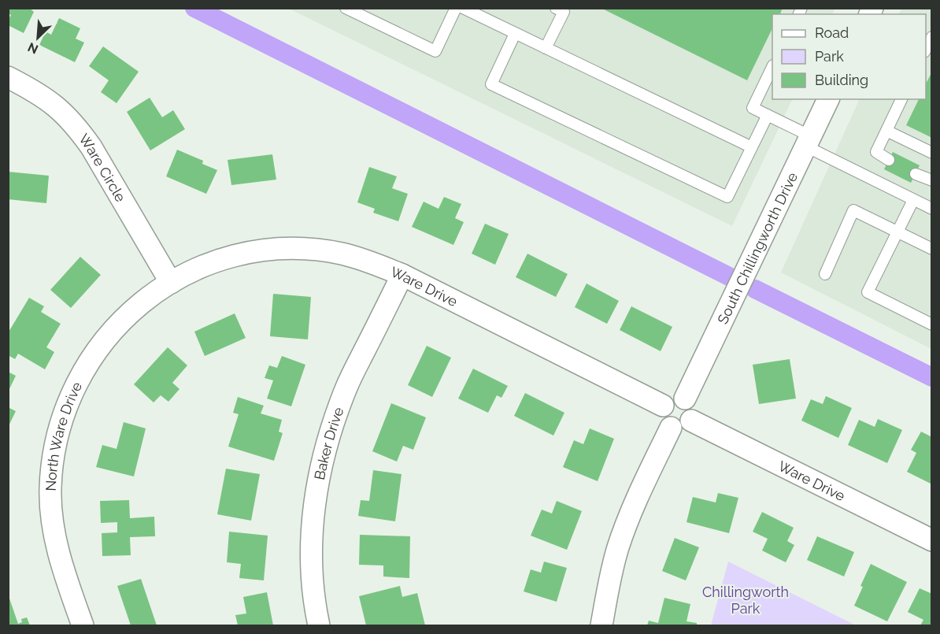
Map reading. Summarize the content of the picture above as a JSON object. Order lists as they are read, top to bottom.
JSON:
{
  "streets": {
    "street": [
      "Ware Circle",
      "South Chillingworth Drive",
      "Ware Drive",
      "North Ware Drive",
      "Baker Drive"
    ]
  },
  "crossings": [
    ["Ware Circle", "Ware Drive"],
    ["Ware Circle", "North Ware Drive"],
    ["South Chillingworth Drive", "Ware Drive"],
    ["Ware Drive", "North Ware Drive"],
    ["Ware Drive", "Baker Drive"]
  ],
  "parks": ["Chillingworth Park"],
  "legend": ["Road", "Park", "Building"],
  "north": "bottom left"
}
